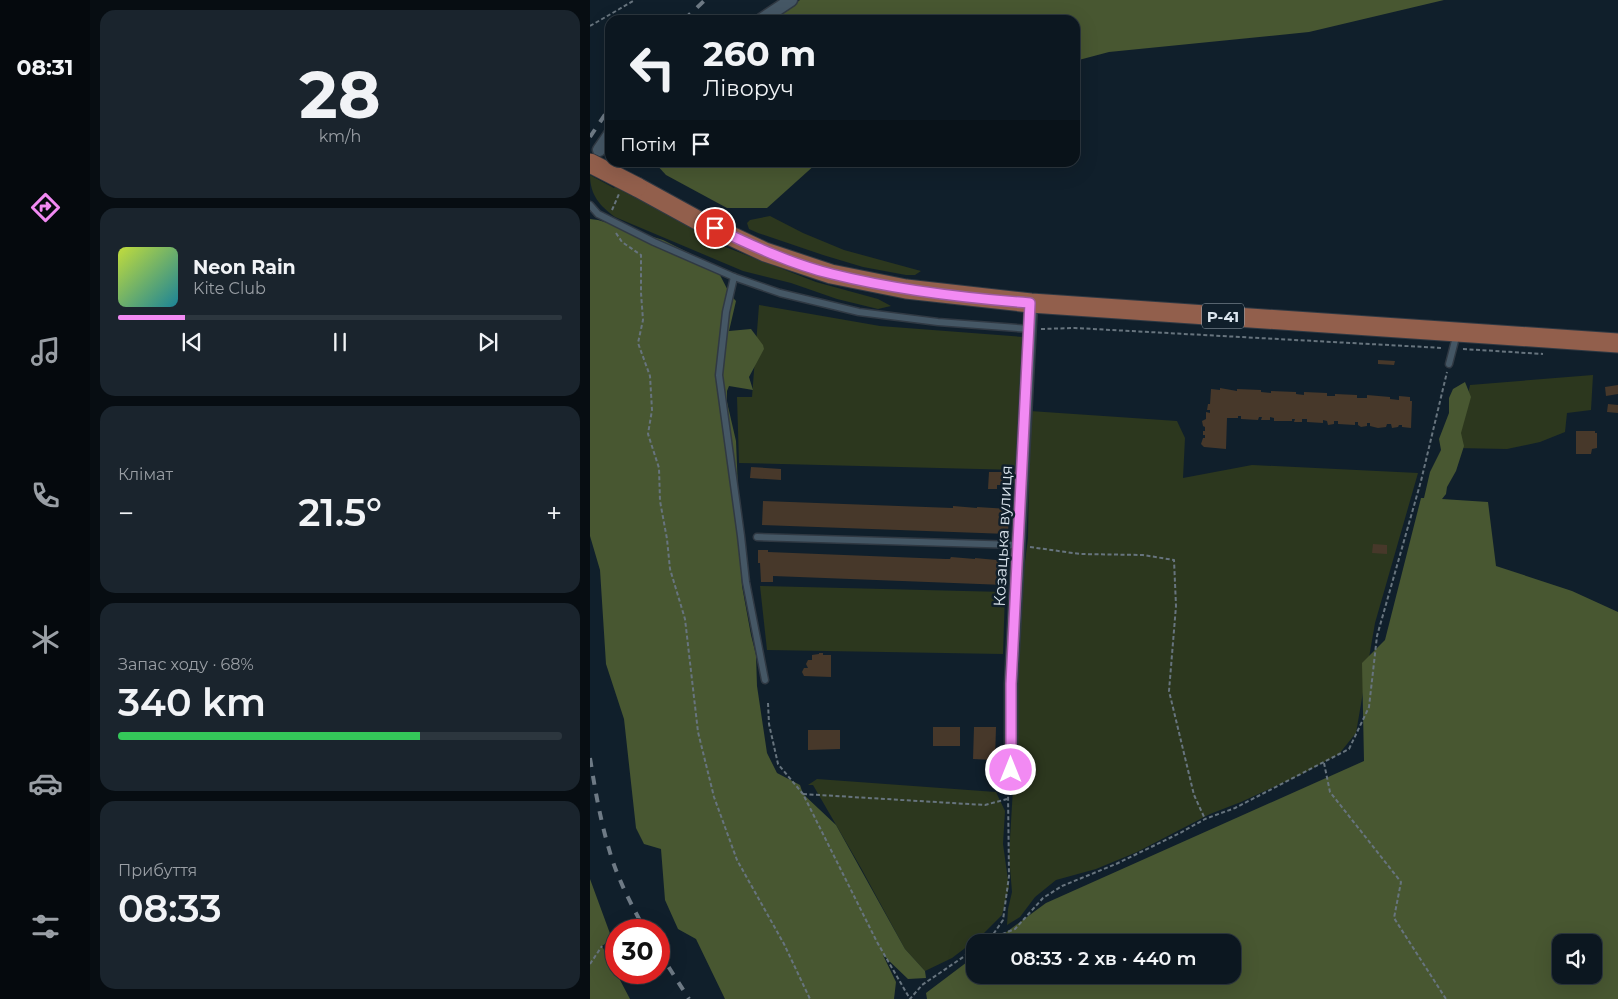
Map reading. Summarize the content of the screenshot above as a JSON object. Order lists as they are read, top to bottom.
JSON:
{
  "streets": {
    "main road": ["Р-41"],
    "street": ["Козацька вулиця"]
  },
  "crossings": [
    ["Р-41", "Козацька вулиця"]
  ],
  "page": {
    "tabs": "08:31",
    "tile": [
      ["28", "km/h"],
      "Клімат",
      ["Запас ходу · 68%", "340 km"],
      ["Прибуття", "08:33"]
    ],
    "turn": ["260 m", "Ліворуч"],
    "then": "Потім",
    "song": ["Neon Rain", "Kite Club"],
    "heat": ["−", "21.5°", "+"],
    "limit": "30",
    "trip": "08:33 · 2 хв · 440 m"
  }
}
